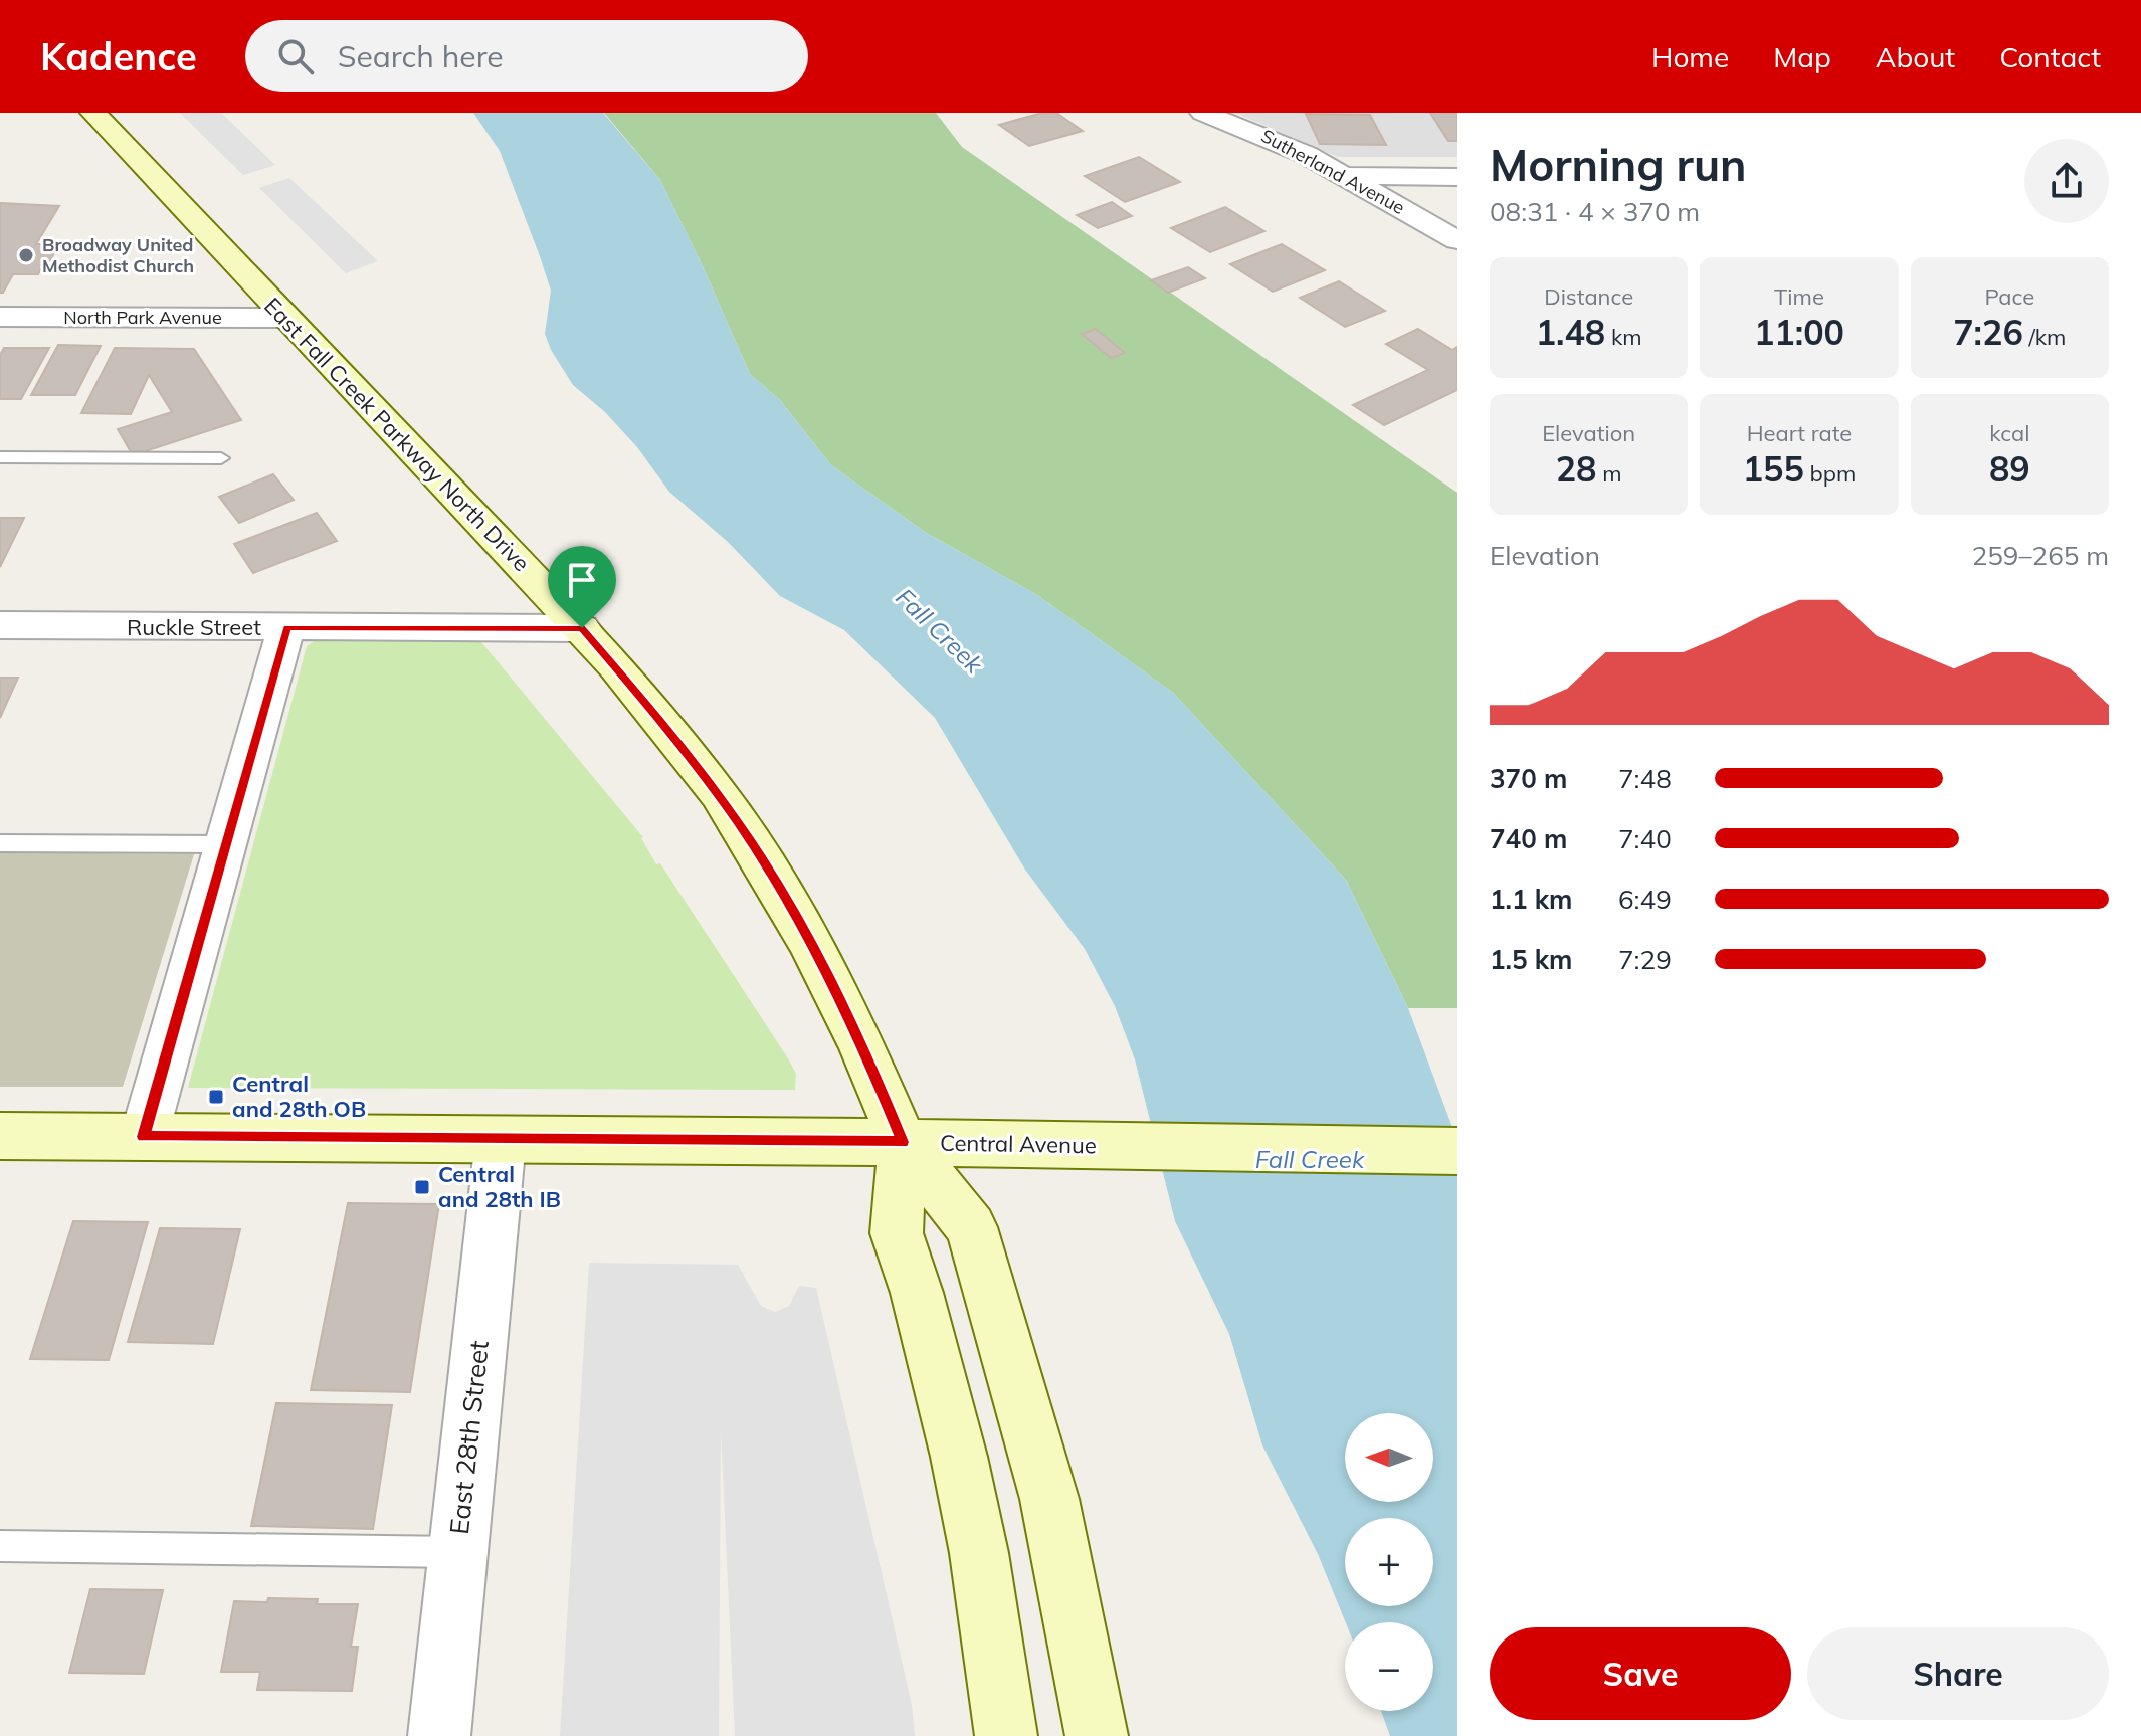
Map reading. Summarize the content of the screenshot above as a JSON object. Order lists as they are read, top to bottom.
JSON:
{
  "streets": {
    "main road": ["East Fall Creek Parkway North Drive", "Central Avenue"],
    "street": [
      "Sutherland Avenue",
      "North Park Avenue",
      "Ruckle Street",
      "East 28th Street"
    ]
  },
  "crossings": [
    ["North Park Avenue", "East Fall Creek Parkway North Drive"],
    ["East Fall Creek Parkway North Drive", "Ruckle Street"],
    ["East Fall Creek Parkway North Drive", "Central Avenue"],
    ["Central Avenue", "East 28th Street"]
  ],
  "water": ["Fall Creek"],
  "places": {
    "other": ["Broadway United Methodist Church"],
    "transit": ["Central and 28th OB", "Central and 28th IB"]
  },
  "north": "left",
  "page": {
    "header": "Kadence",
    "search": "Search here",
    "nav": [
      "Home",
      "Map",
      "About",
      "Contact"
    ],
    "heading": ["Morning run", "08:31 · 4 × 370 m"],
    "stats": [
      ["Distance", "1.48 km"],
      ["Time", "11:00"],
      ["Pace", "7:26 /km"],
      ["Elevation", "28 m"],
      ["Heart rate", "155 bpm"],
      ["kcal", "89"]
    ],
    "chart": ["Elevation", "259–265 m"],
    "list": [
      {
        "name": "370 m",
        "note": "7:48"
      },
      {
        "name": "740 m",
        "note": "7:40"
      },
      {
        "name": "1.1 km",
        "note": "6:49"
      },
      {
        "name": "1.5 km",
        "note": "7:29"
      }
    ],
    "map_buttons": ["+", "−"],
    "buttons": ["Save", "Share"]
  }
}
